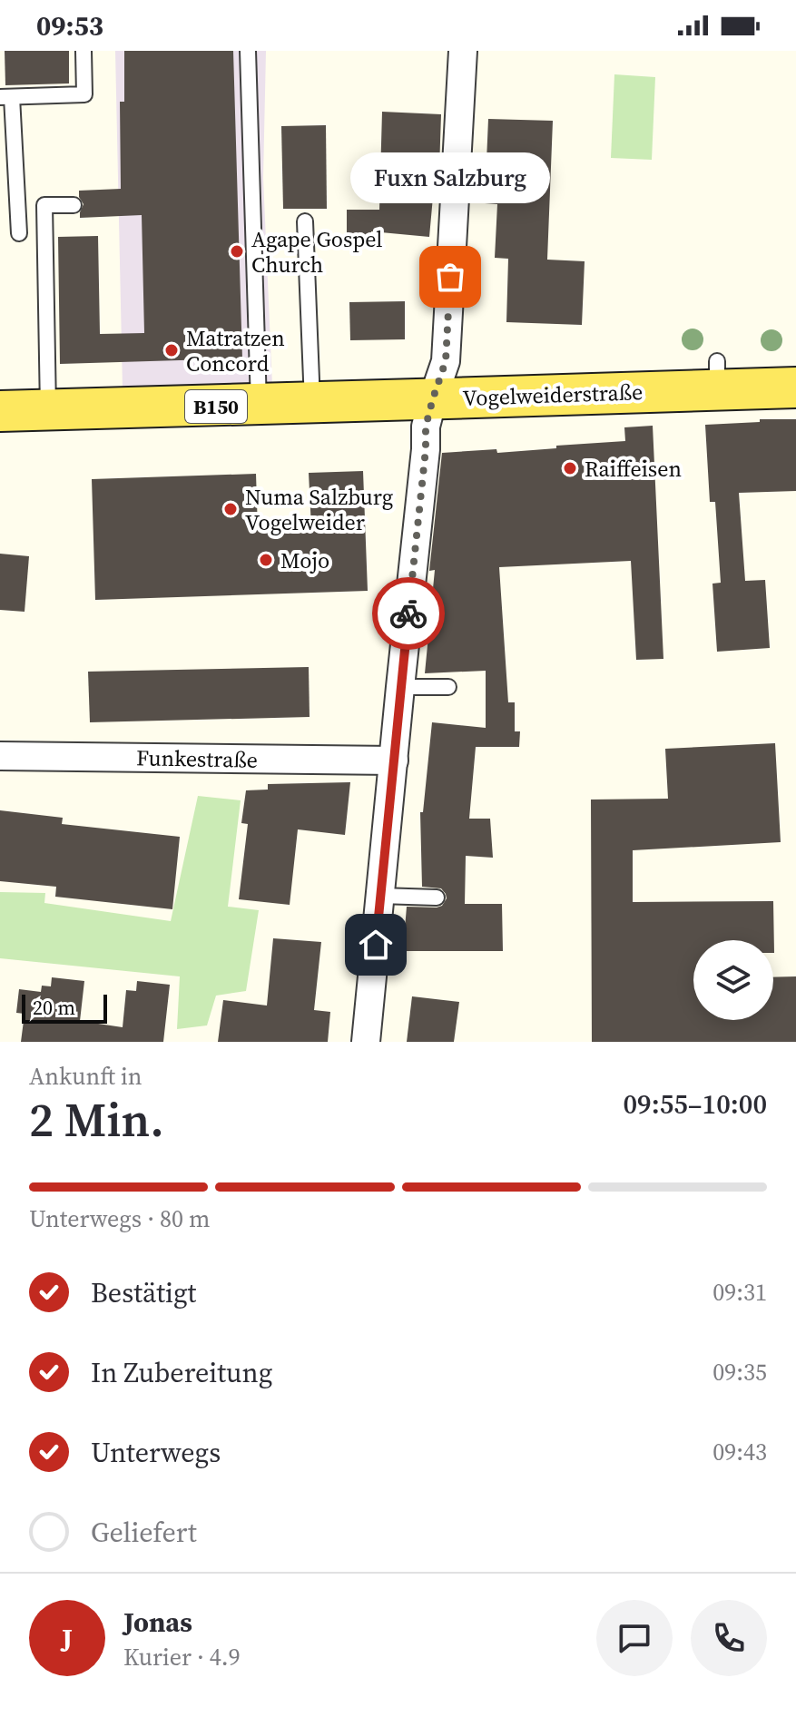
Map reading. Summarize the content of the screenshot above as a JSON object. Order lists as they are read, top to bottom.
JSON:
{
  "streets": {
    "main road": ["Vogelweiderstraße", "B150"],
    "street": ["Funkestraße"]
  },
  "places": [
    "Agape Gospel Church",
    "Fuxn Salzburg",
    "Matratzen Concord",
    "Raiffeisen",
    "Numa Salzburg Vogelweider",
    "Mojo"
  ],
  "scale_bar": "20 m",
  "page": {
    "status": "09:53",
    "bubble": "Fuxn Salzburg",
    "scale": "20 m",
    "heading": ["2 Min.", "Ankunft in", "09:55–10:00"],
    "panel": ["Jonas", "Kurier · 4.9"],
    "bar": "Unterwegs · 80 m",
    "list": [
      ["Bestätigt", "09:31"],
      ["In Zubereitung", "09:35"],
      ["Unterwegs", "09:43"],
      "Geliefert"
    ],
    "round": "J"
  }
}
